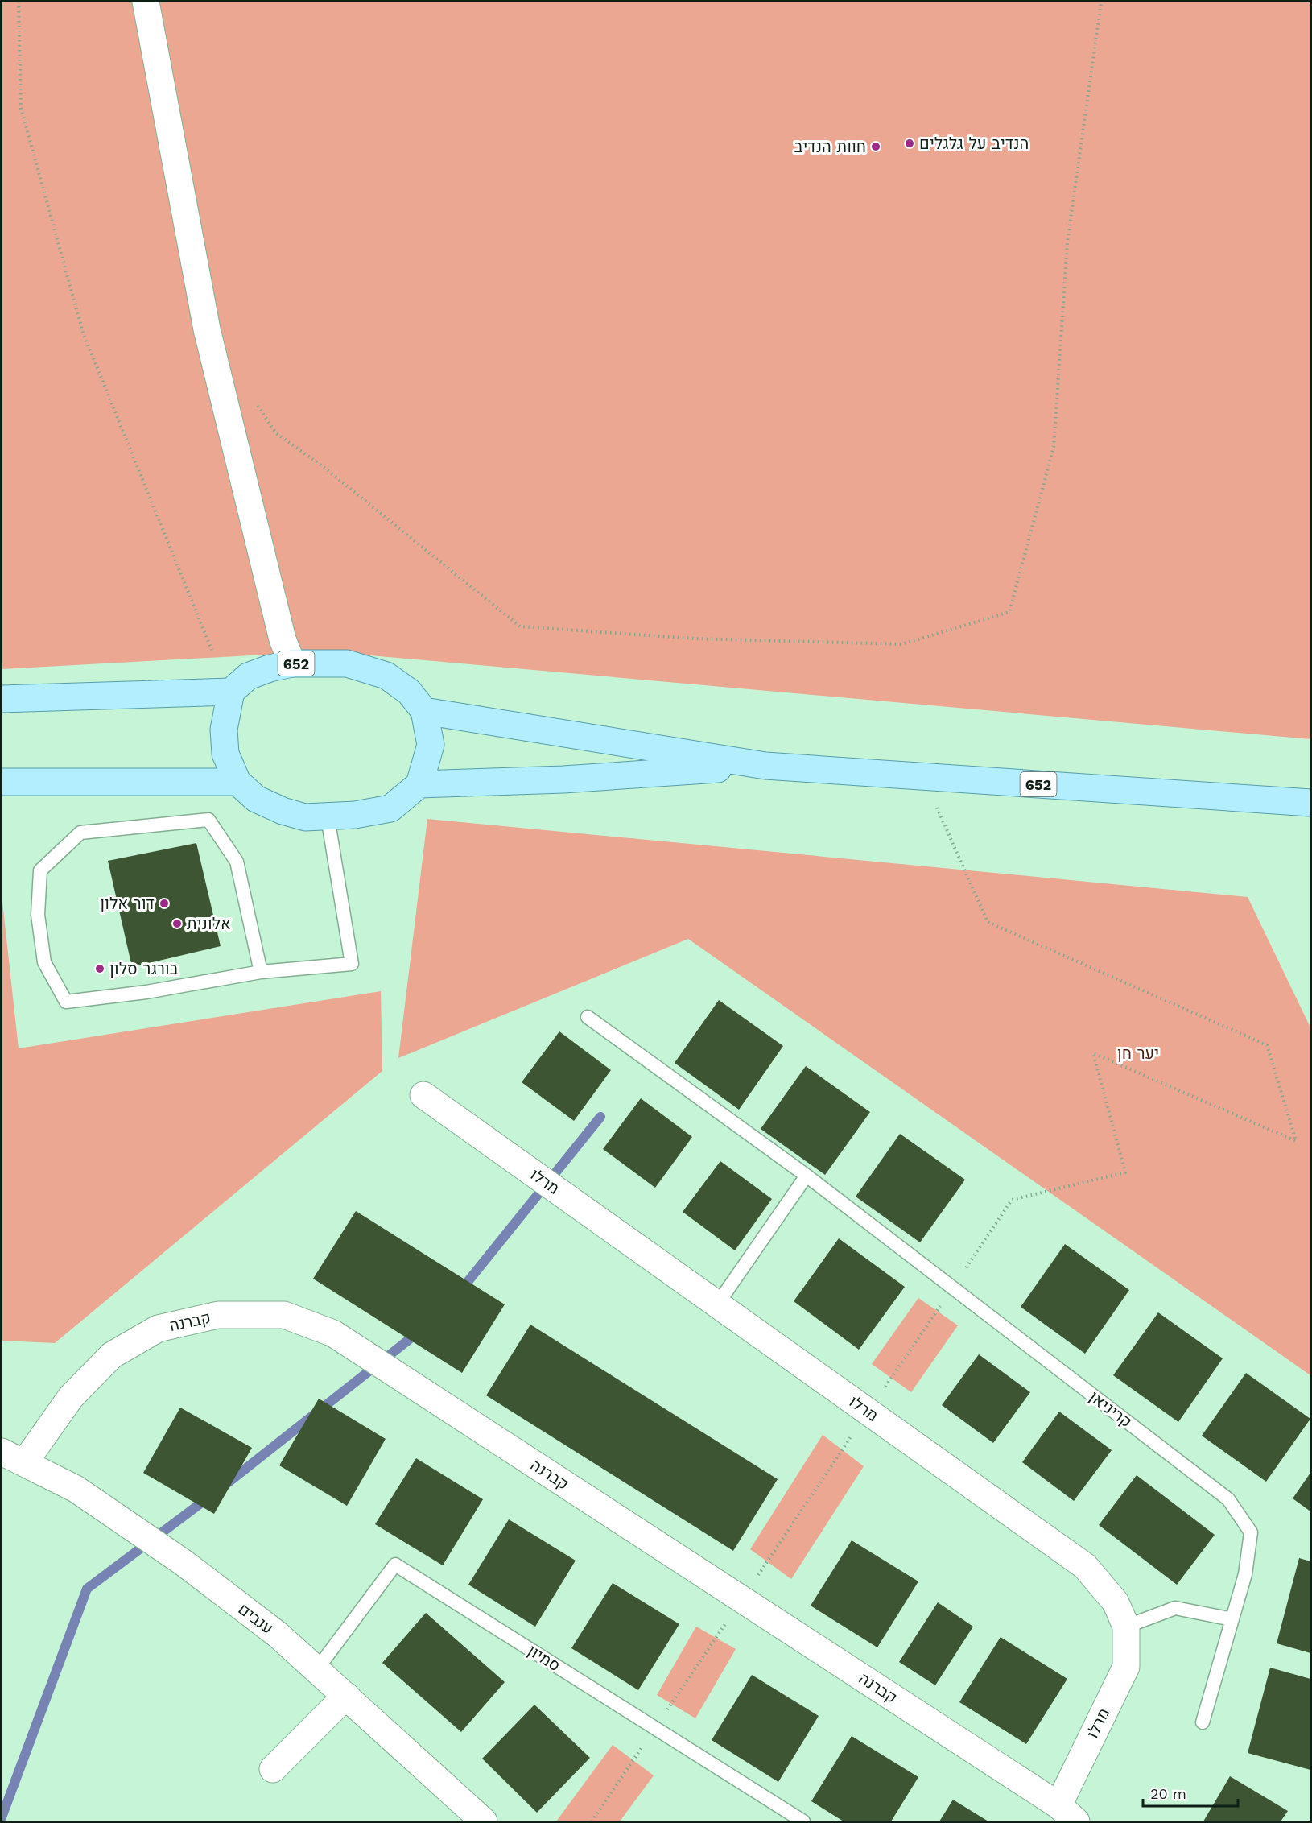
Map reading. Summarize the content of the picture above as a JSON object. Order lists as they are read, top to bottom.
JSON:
{
  "streets": {
    "main road": ["652"],
    "street": ["מרלו", "קברנה", "ענבים"],
    "lane": ["קריניאן", "סמיון"]
  },
  "crossings": [
    ["מרלו", "קברנה"],
    ["קברנה", "ענבים"],
    ["ענבים", "סמיון"]
  ],
  "parks": ["יער חן"],
  "places": [
    "הנדיב על גלגלים",
    "חוות הנדיב",
    "דור אלון",
    "אלונית",
    "בורגר סלון"
  ],
  "scale_bar": "20 m"
}
